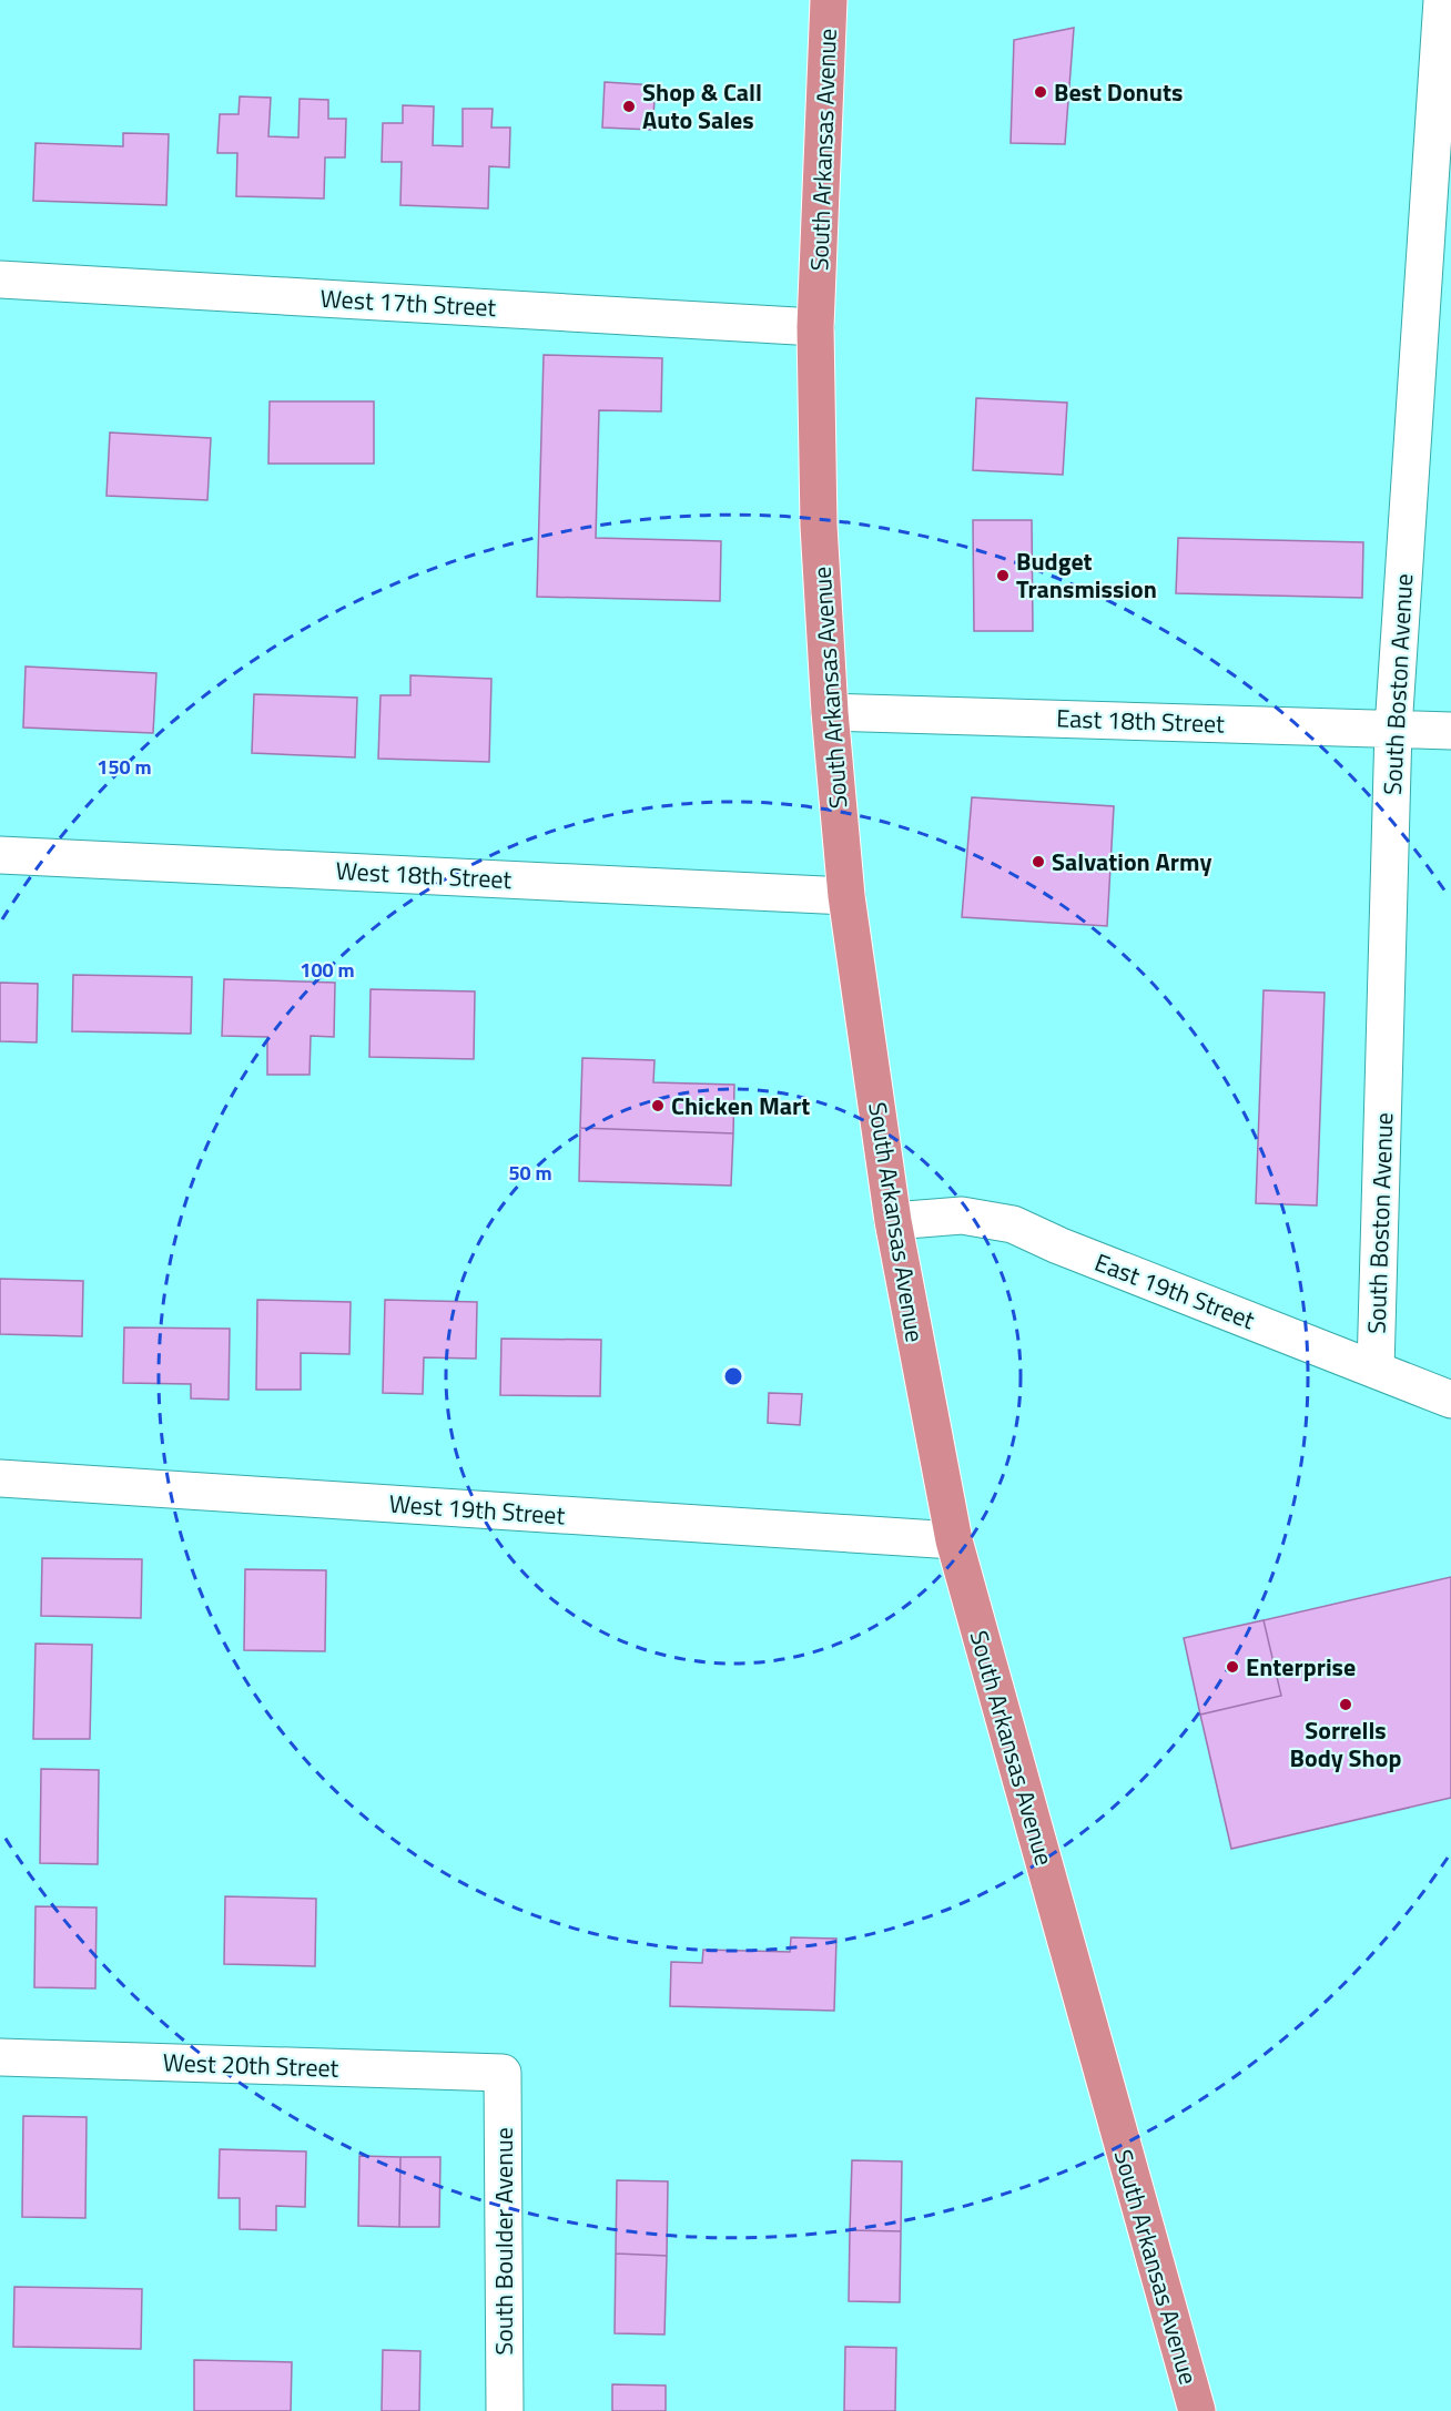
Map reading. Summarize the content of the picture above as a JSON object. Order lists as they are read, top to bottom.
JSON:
{
  "streets": {
    "highway": ["South Arkansas Avenue"],
    "street": [
      "West 17th Street",
      "South Boston Avenue",
      "East 18th Street",
      "West 18th Street",
      "East 19th Street",
      "West 19th Street",
      "West 20th Street",
      "South Boulder Avenue"
    ]
  },
  "crossings": [
    ["South Arkansas Avenue", "West 17th Street"],
    ["South Arkansas Avenue", "East 18th Street"],
    ["South Arkansas Avenue", "West 18th Street"],
    ["South Arkansas Avenue", "East 19th Street"],
    ["South Arkansas Avenue", "West 19th Street"],
    ["South Boston Avenue", "East 18th Street"],
    ["South Boston Avenue", "East 19th Street"],
    ["West 20th Street", "South Boulder Avenue"]
  ],
  "places": [
    "Best Donuts",
    "Shop & Call Auto Sales",
    "Budget Transmission",
    "Salvation Army",
    "Chicken Mart",
    "Enterprise",
    "Sorrells Body Shop"
  ],
  "rings": ["150 m", "100 m", "50 m"]
}
